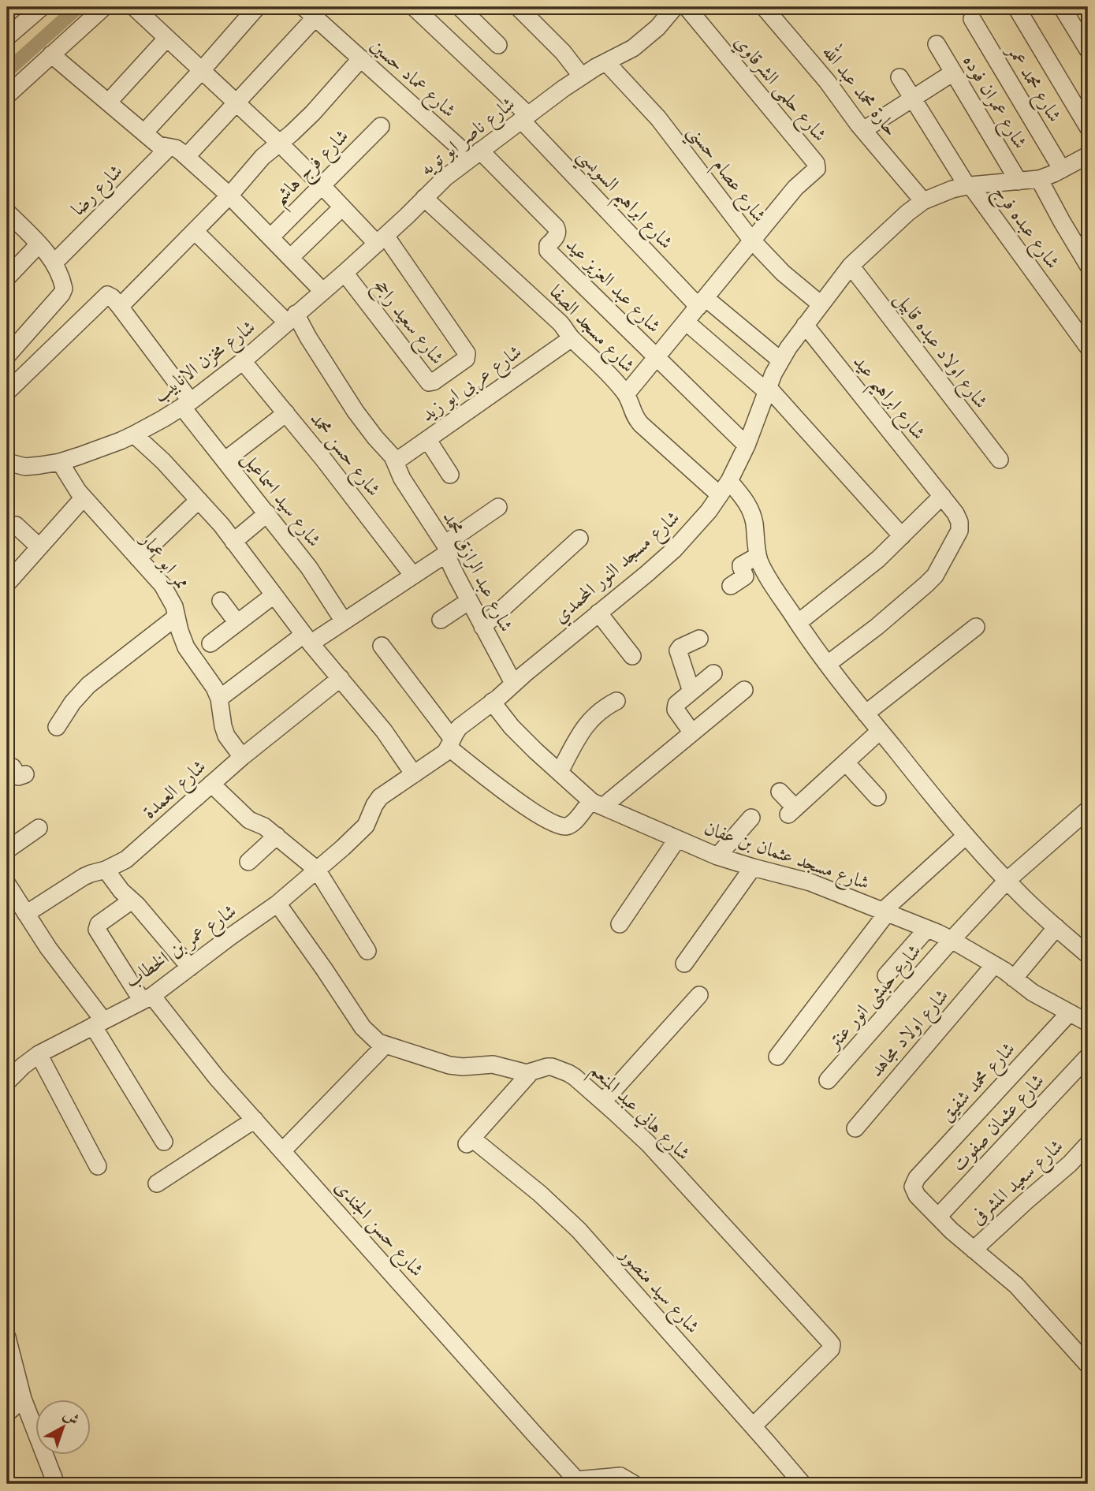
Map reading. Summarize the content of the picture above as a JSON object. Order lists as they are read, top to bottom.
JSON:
{
  "streets": {
    "street": [
      "شارع عماد حسين",
      "شارع محمد عمر",
      "شارع حلمى الشرقاوي",
      "حارة محمد عبد الله",
      "شارع عمران فوده",
      "شارع ناصر ابو تويه",
      "شارع فرج هاشم",
      "شارع عصام حسني",
      "شارع رضا",
      "شارع ابراهيم السويسي",
      "شارع عبده فرج",
      "شارع عبد العزيز عيد",
      "شارع سعيد راجح",
      "شارع مسجد الصفا",
      "شارع اولاد عبده قابيل",
      "شارع مخزن الانابيب",
      "شارع عربى ابو زيد",
      "شارع ابراهيم عيد",
      "شارع حسن محمد",
      "شارع سيد اسماعيل",
      "ممر ابو عمار",
      "شارع مسجد النور المحمدي",
      "شارع عبد الرازق محمد",
      "شارع العمدة",
      "شارع مسجد عثمان بن عفان",
      "شارع عمر بن الخطاب",
      "شارع حبشى انور عنتر",
      "شارع اولاد مجاهد",
      "شارع محمد شفيق",
      "شارع هاني عبد المنعم",
      "شارع عثمان صفوت",
      "شارع سعيد المشرفى",
      "شارع حسن الجندى",
      "شارع سيد منصور"
    ]
  },
  "crossings": [
    ["شارع عماد حسين", "شارع ناصر ابو تويه"],
    ["شارع عماد حسين", "شارع عبد العزيز عيد"],
    ["شارع محمد عمر", "شارع مسجد النور المحمدي"],
    ["شارع حلمى الشرقاوي", "شارع عصام حسني"],
    ["حارة محمد عبد الله", "شارع مسجد النور المحمدي"],
    ["شارع عمران فوده", "شارع مسجد النور المحمدي"],
    ["شارع ناصر ابو تويه", "شارع عصام حسني"],
    ["شارع ناصر ابو تويه", "شارع ابراهيم السويسي"],
    ["شارع ناصر ابو تويه", "شارع عبد العزيز عيد"],
    ["شارع ناصر ابو تويه", "شارع سعيد راجح"],
    ["شارع ناصر ابو تويه", "شارع مسجد الصفا"],
    ["شارع ناصر ابو تويه", "شارع مخزن الانابيب"],
    ["شارع ناصر ابو تويه", "شارع عبد الرازق محمد"],
    ["شارع عصام حسني", "شارع مسجد النور المحمدي"],
    ["شارع ابراهيم السويسي", "شارع مسجد النور المحمدي"],
    ["شارع عبده فرج", "شارع مسجد النور المحمدي"],
    ["شارع عبد العزيز عيد", "شارع مسجد النور المحمدي"],
    ["شارع مسجد الصفا", "شارع عربى ابو زيد"],
    ["شارع مسجد الصفا", "شارع مسجد النور المحمدي"],
    ["شارع اولاد عبده قابيل", "شارع مسجد النور المحمدي"],
    ["شارع مخزن الانابيب", "شارع حسن محمد"],
    ["شارع مخزن الانابيب", "شارع سيد اسماعيل"],
    ["شارع مخزن الانابيب", "ممر ابو عمار"],
    ["شارع مخزن الانابيب", "شارع عبد الرازق محمد"],
    ["شارع عربى ابو زيد", "شارع عبد الرازق محمد"],
    ["شارع ابراهيم عيد", "شارع مسجد النور المحمدي"],
    ["ممر ابو عمار", "شارع العمدة"],
    ["شارع مسجد النور المحمدي", "شارع عبد الرازق محمد"],
    ["شارع مسجد النور المحمدي", "شارع مسجد عثمان بن عفان"],
    ["شارع مسجد النور المحمدي", "شارع عمر بن الخطاب"],
    ["شارع مسجد عثمان بن عفان", "شارع حبشى انور عنتر"],
    ["شارع مسجد عثمان بن عفان", "شارع اولاد مجاهد"],
    ["شارع مسجد عثمان بن عفان", "شارع محمد شفيق"],
    ["شارع عمر بن الخطاب", "شارع هاني عبد المنعم"],
    ["شارع عمر بن الخطاب", "شارع حسن الجندى"],
    ["شارع محمد شفيق", "شارع عثمان صفوت"],
    ["شارع هاني عبد المنعم", "شارع سيد منصور"]
  ],
  "north": "top right"
}
